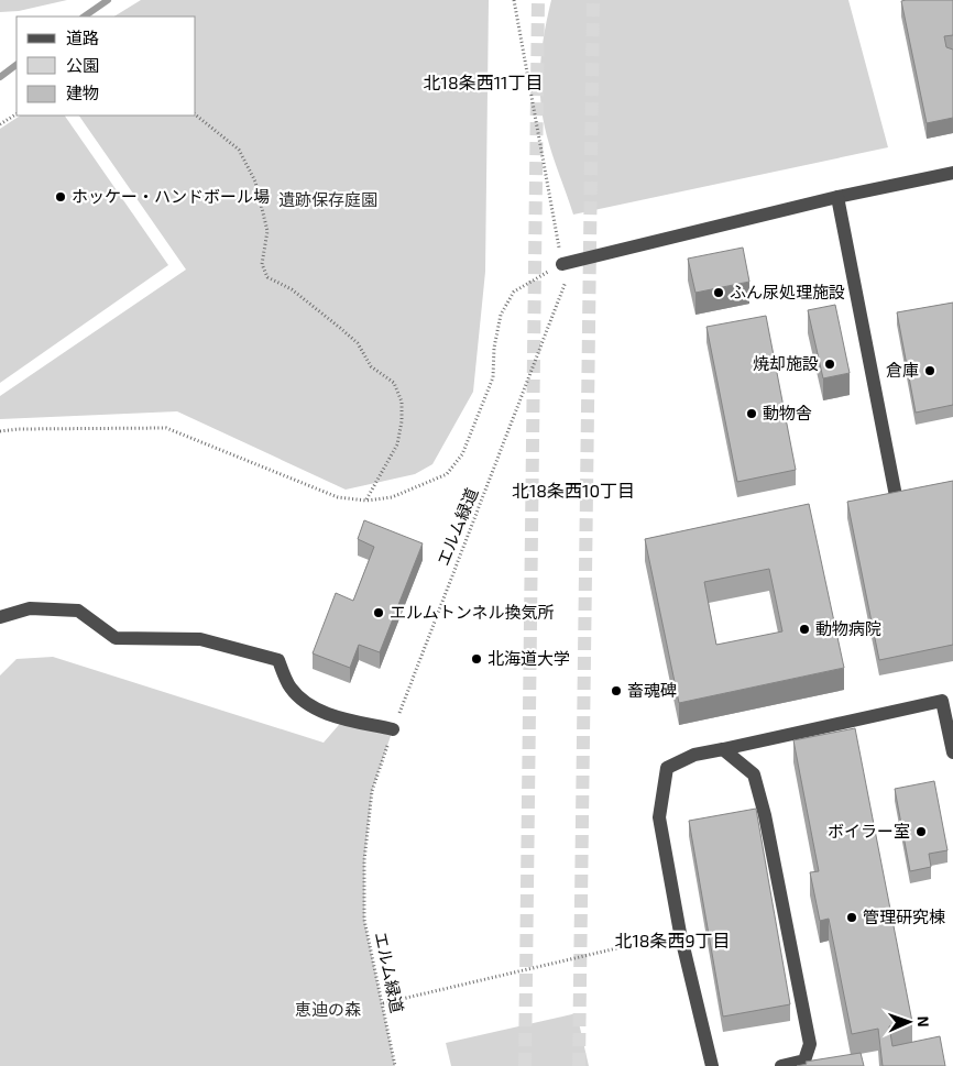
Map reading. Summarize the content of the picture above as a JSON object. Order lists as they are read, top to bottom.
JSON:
{
  "streets": {
    "path": ["エルム緑道"]
  },
  "districts": ["北18条西11丁目", "北18条西10丁目", "北18条西9丁目"],
  "parks": ["遺跡保存庭園", "恵迪の森"],
  "places": [
    "ホッケー・ハンドボール場",
    "ふん尿処理施設",
    "焼却施設",
    "倉庫",
    "動物舎",
    "エルムトンネル換気所",
    "動物病院",
    "北海道大学",
    "畜魂碑",
    "ボイラー室",
    "管理研究棟"
  ],
  "legend": ["道路", "公園", "建物"],
  "north": "right"
}
